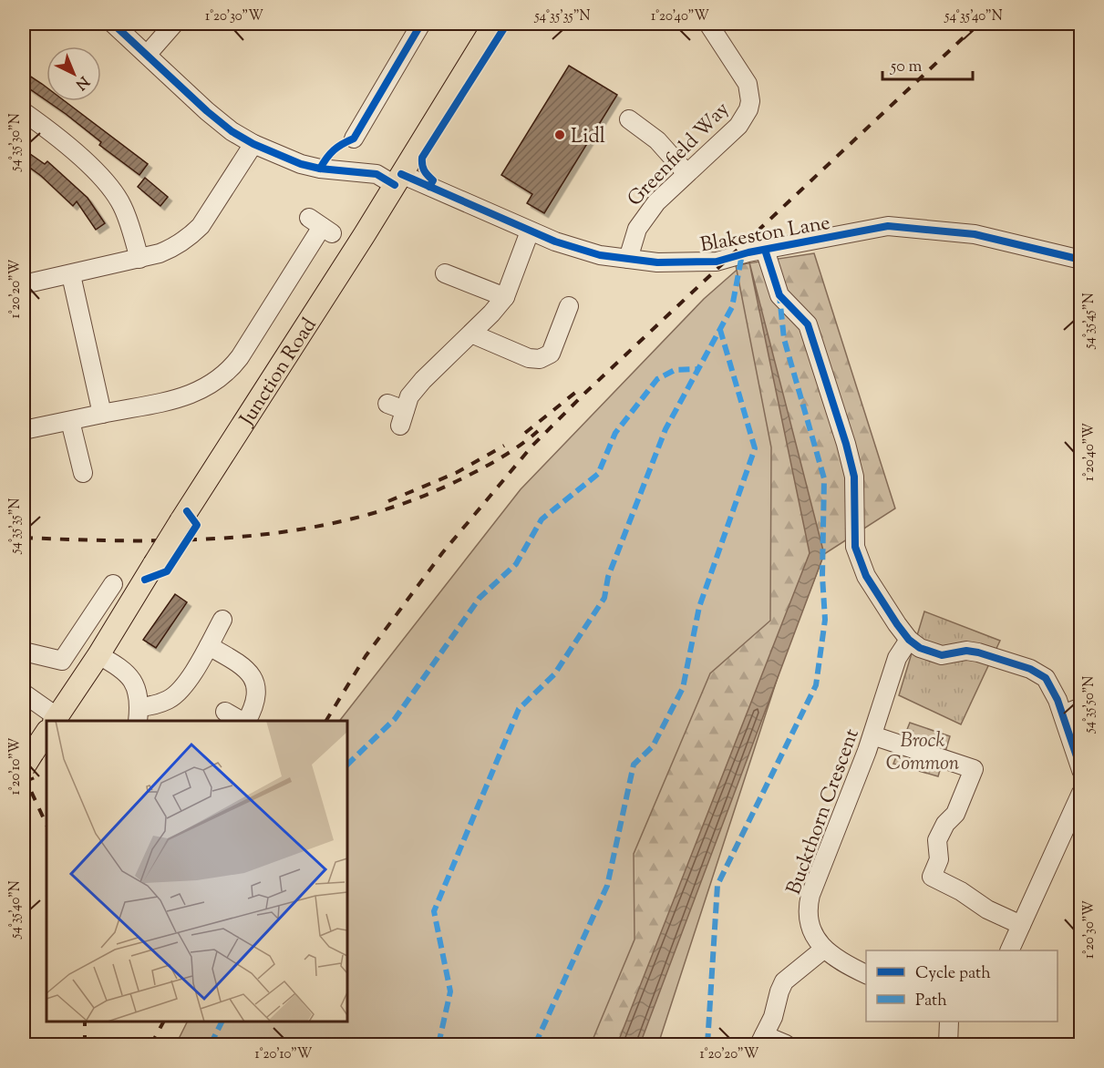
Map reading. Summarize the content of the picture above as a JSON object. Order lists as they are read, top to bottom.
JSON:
{
  "streets": {
    "main road": ["Junction Road"],
    "street": ["Greenfield Way", "Blakeston Lane", "Buckthorn Crescent"]
  },
  "crossings": [
    ["Greenfield Way", "Blakeston Lane"],
    ["Blakeston Lane", "Junction Road"]
  ],
  "parks": ["Brock Common"],
  "places": ["Lidl"],
  "legend": ["Cycle path", "Path"],
  "scale_bar": "50 m",
  "north": "bottom right",
  "coordinates": [
    "1°20'30\"W",
    "54°35'35\"N",
    "1°20'40\"W",
    "54°35'40\"N",
    "54°35'30\"N",
    "1°20'20\"W",
    "54°35'45\"N",
    "54°35'50\"N",
    "1°20'10\"W"
  ]
}
